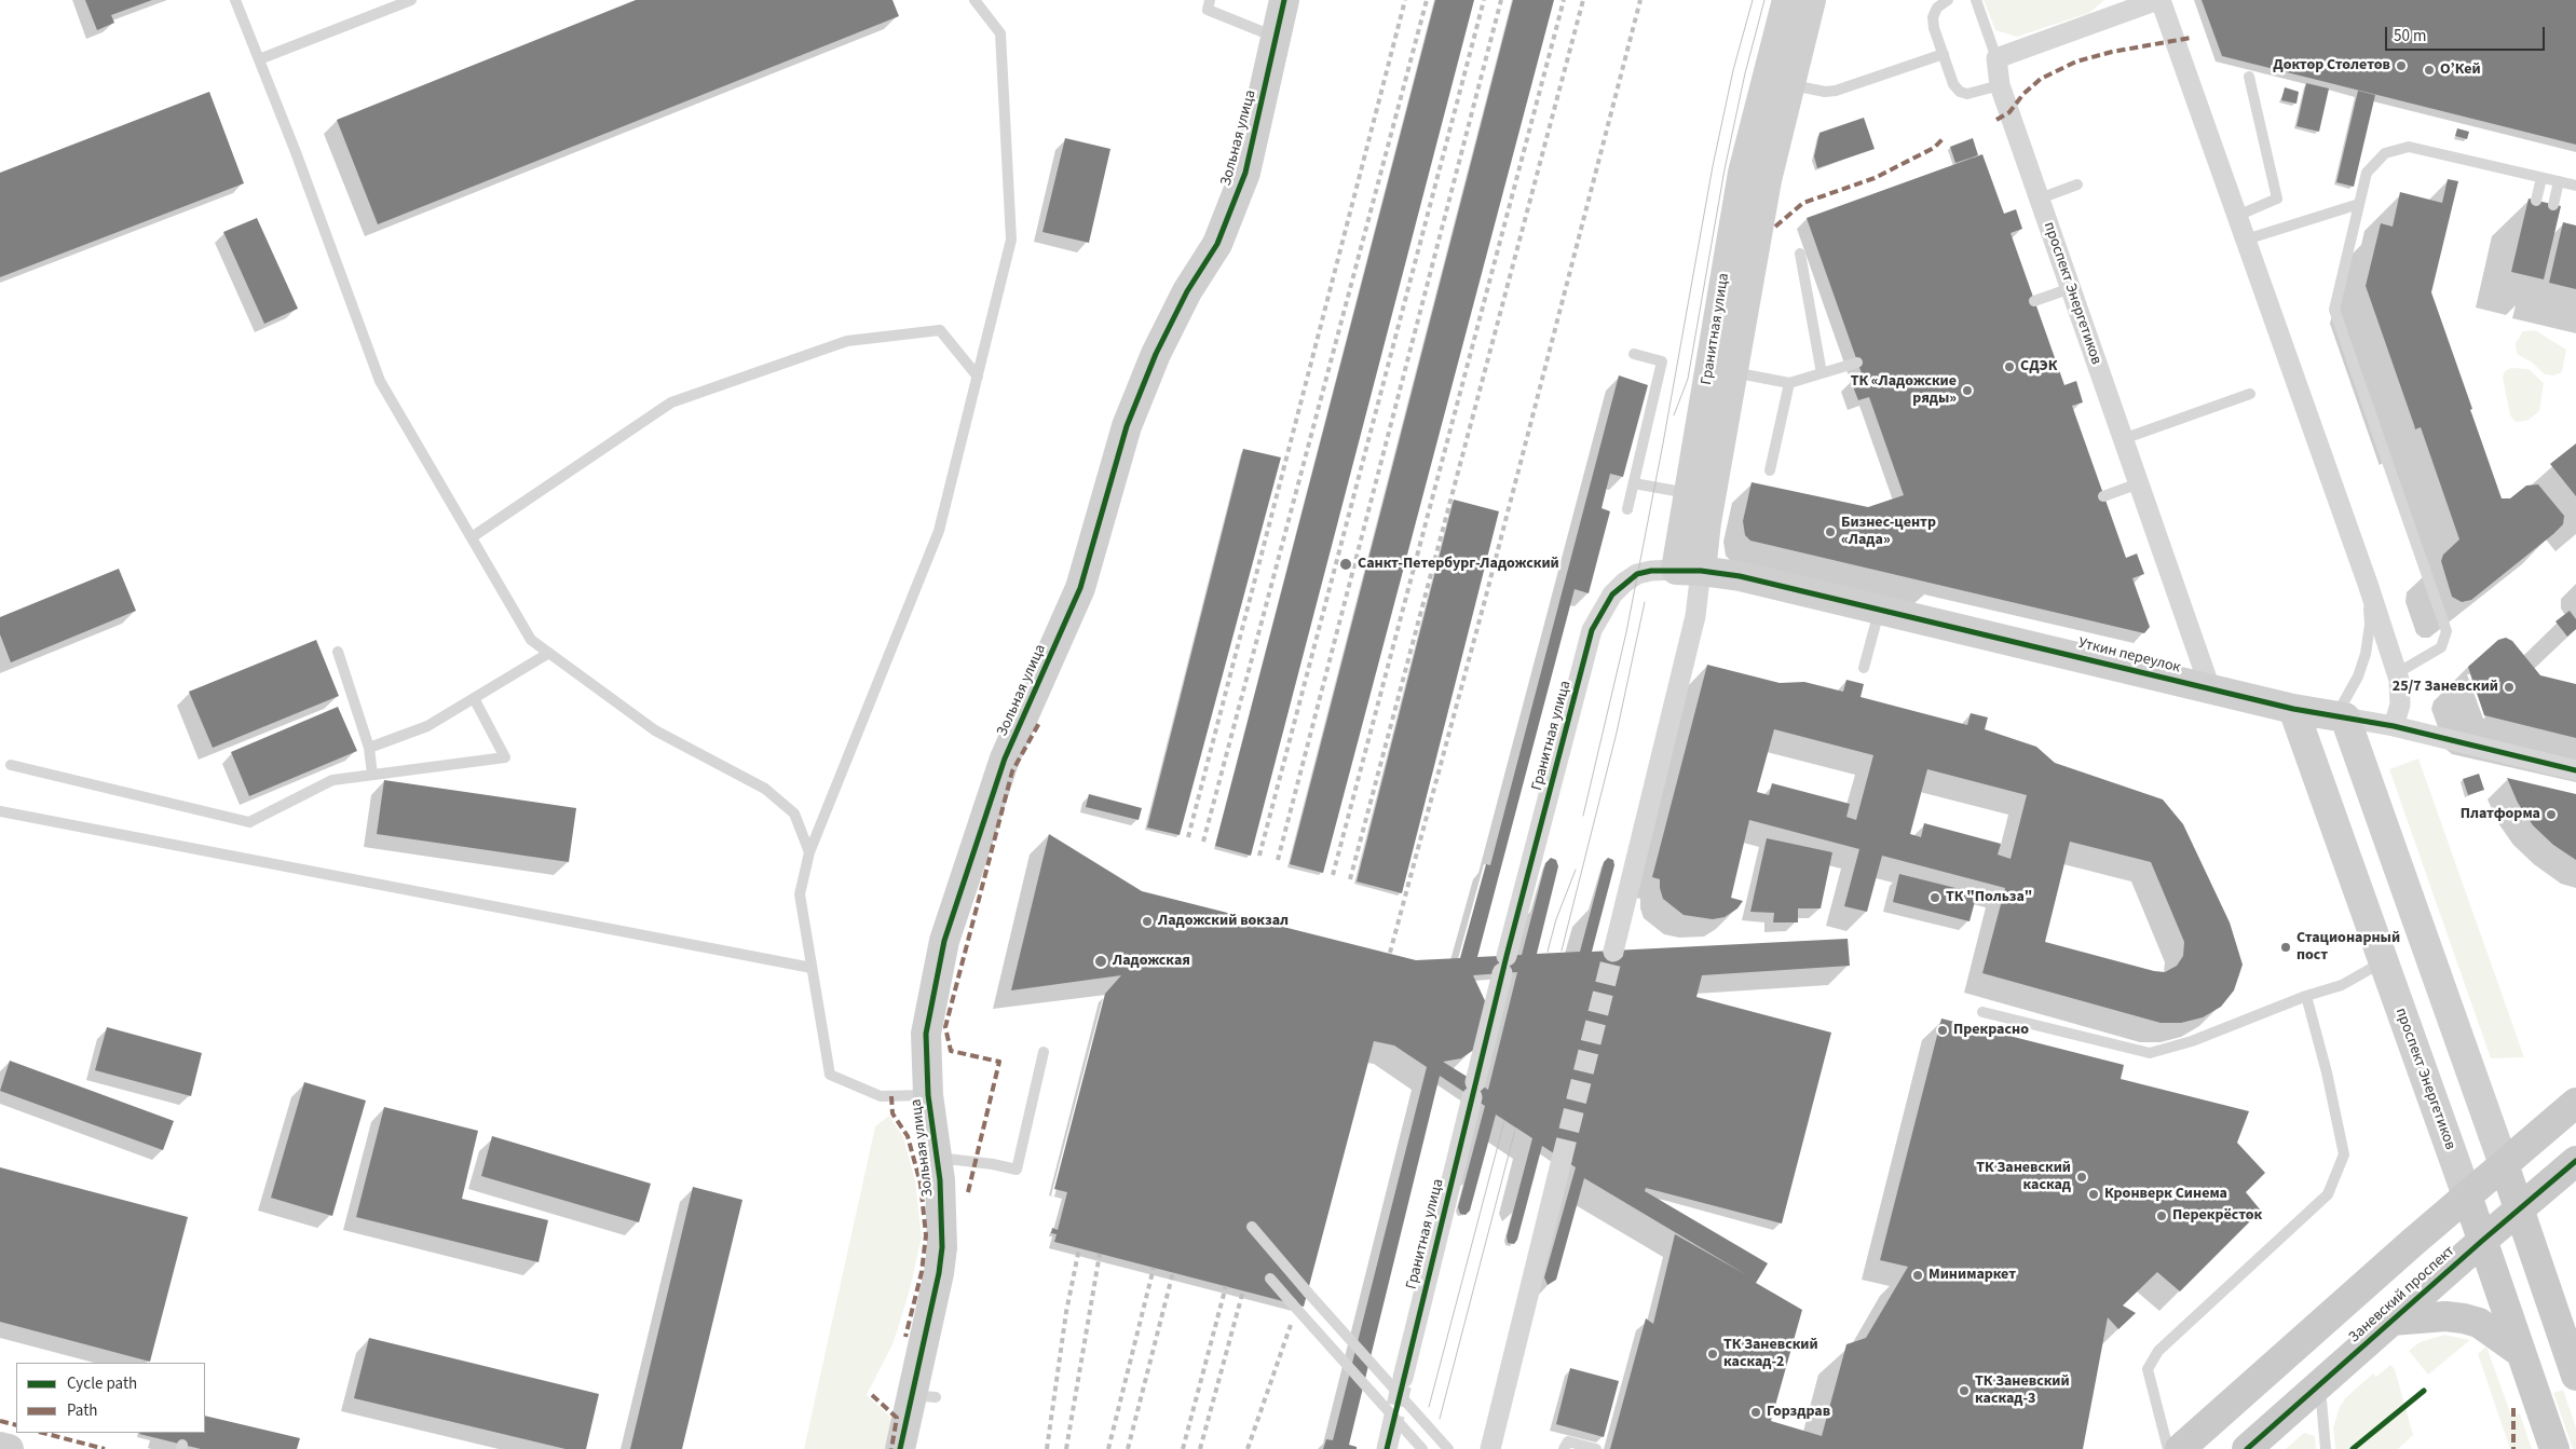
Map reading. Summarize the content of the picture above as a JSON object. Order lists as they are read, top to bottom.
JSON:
{
  "streets": {
    "main road": ["проспект Энергетиков", "Заневский проспект"],
    "street": ["Зольная улица", "Гранитная улица", "Уткин переулок"]
  },
  "crossings": [
    ["проспект Энергетиков", "Уткин переулок"],
    ["проспект Энергетиков", "Заневский проспект"],
    ["Гранитная улица", "Уткин переулок"]
  ],
  "places": [
    "Доктор Столетов",
    "О’Кей",
    "СДЭК",
    "ТК «Ладожские ряды»",
    "Бизнес-центр «Лада»",
    "Санкт-Петербург-Ладожский",
    "25/7 Заневский",
    "Платформа",
    "ТК \"Польза\"",
    "Ладожский вокзал",
    "Стационарный пост",
    "Ладожская",
    "Прекрасно",
    "ТК Заневский каскад",
    "Кронверк Синема",
    "Перекрёсток",
    "Минимаркет",
    "ТК Заневский каскад-2",
    "ТК Заневский каскад-3",
    "Горздрав"
  ],
  "legend": ["Cycle path", "Path"],
  "scale_bar": "50 m"
}
